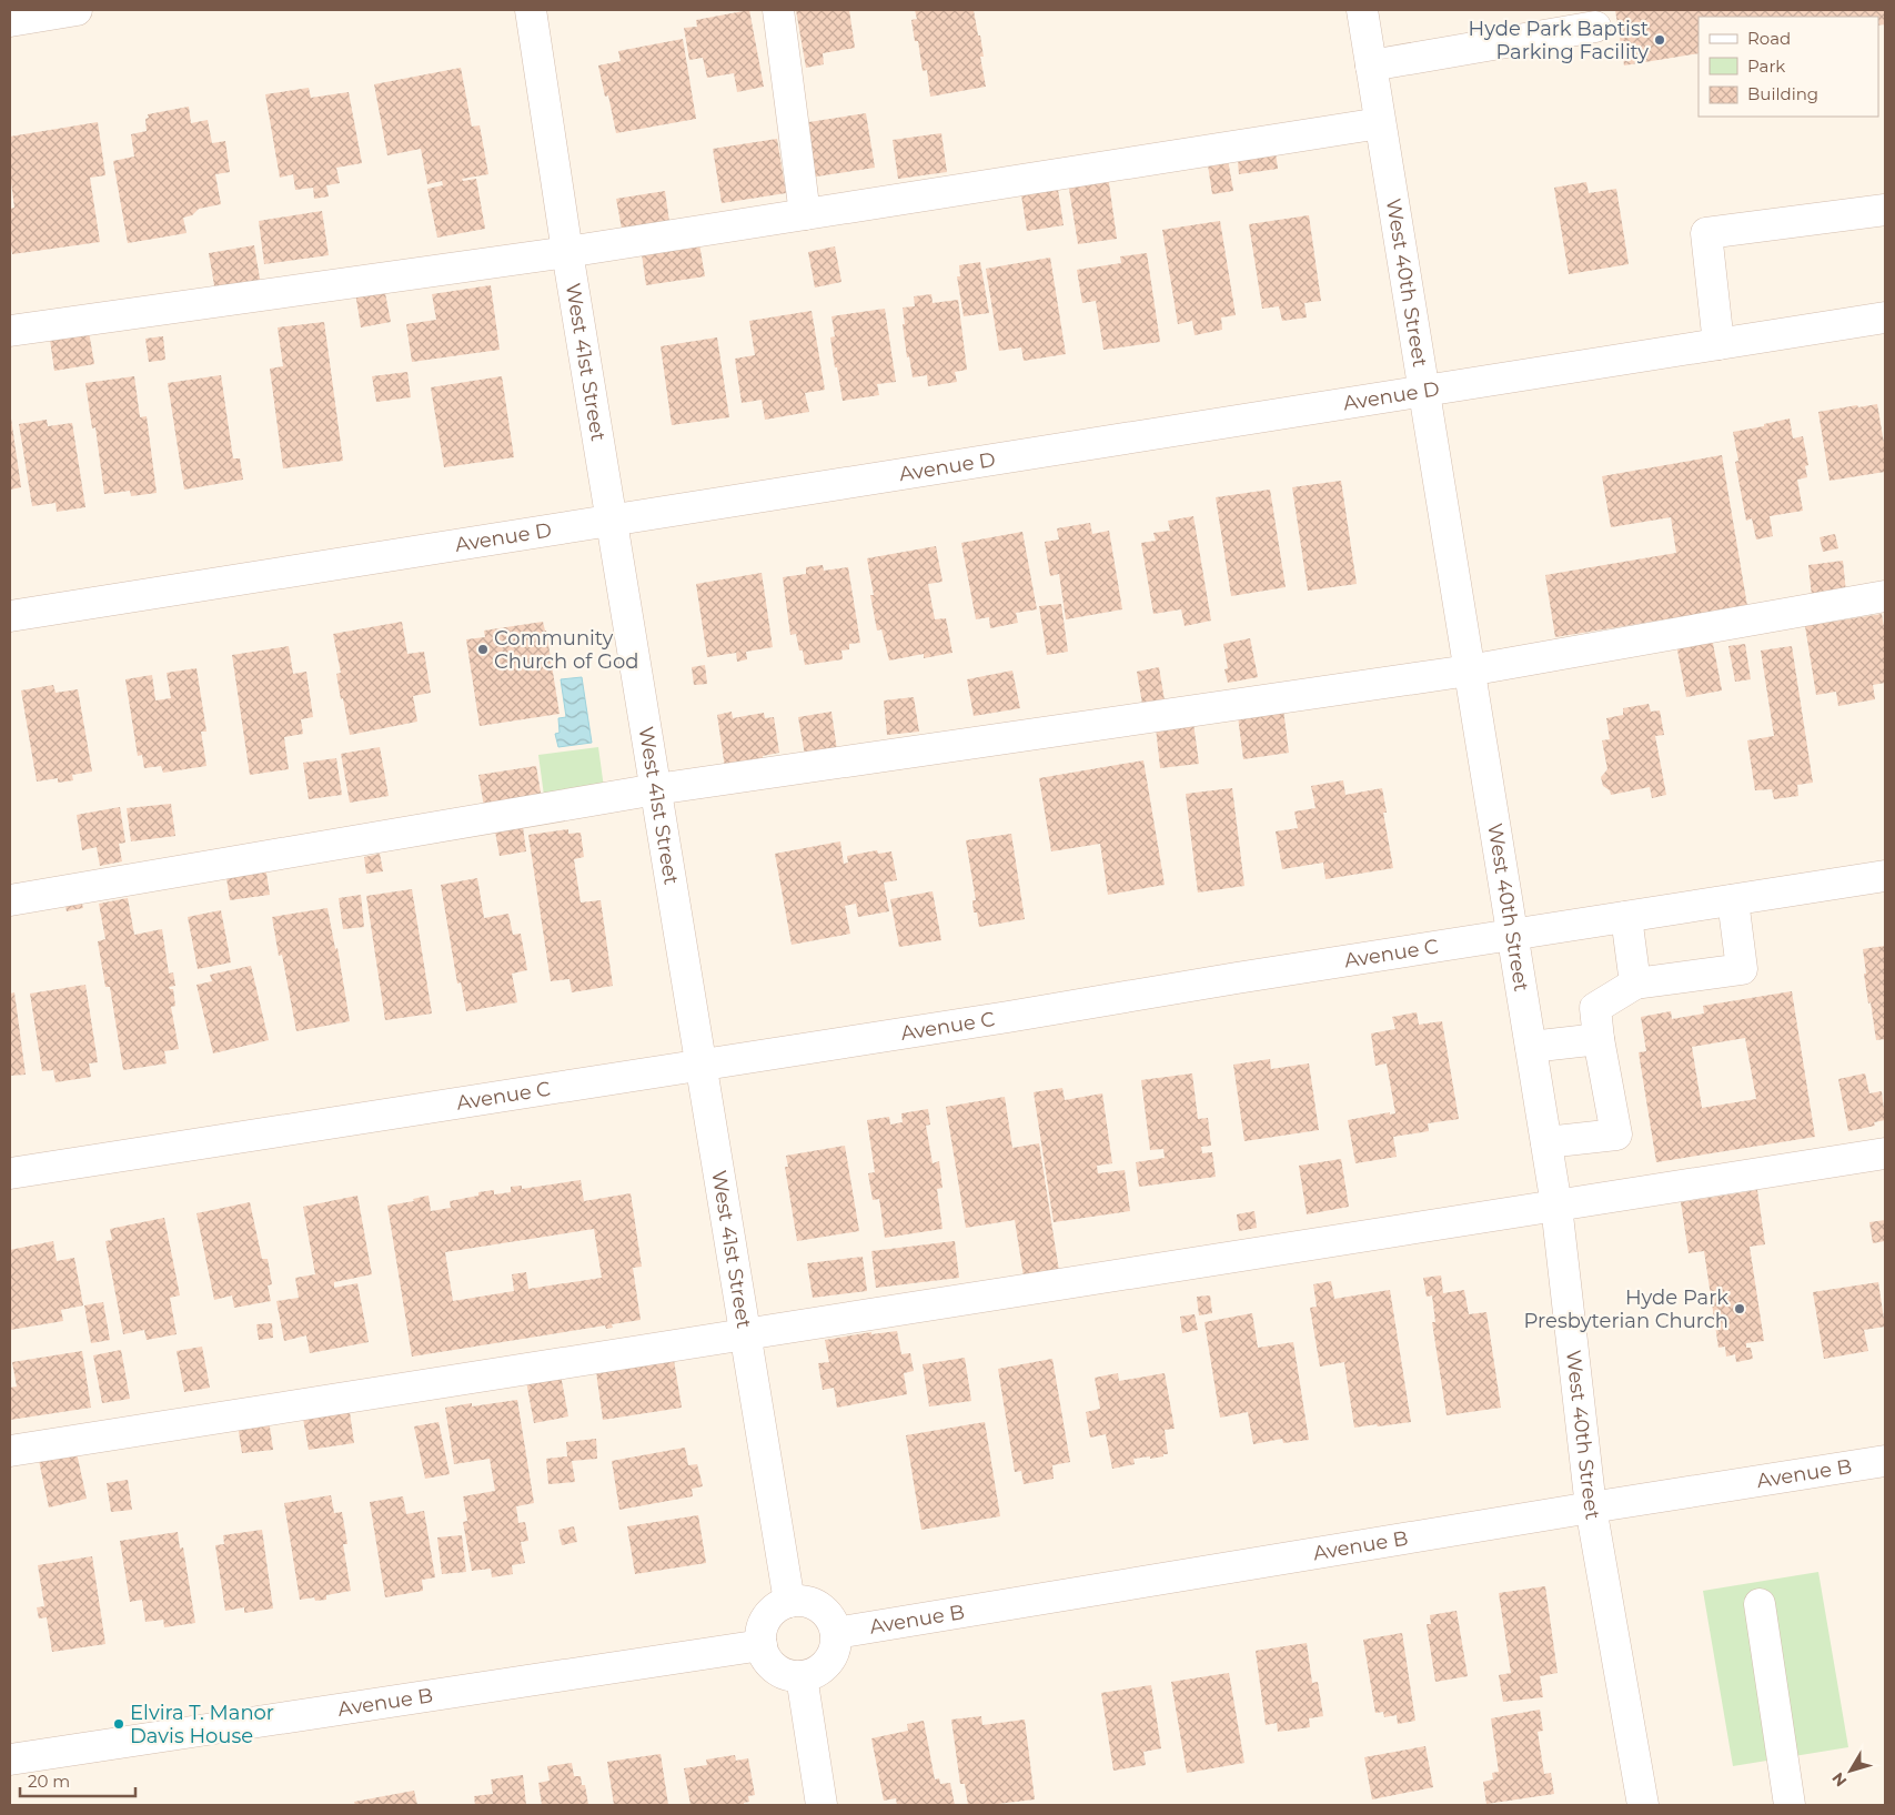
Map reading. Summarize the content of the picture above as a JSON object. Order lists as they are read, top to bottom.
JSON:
{
  "streets": {
    "street": [
      "West 40th Street",
      "West 41st Street",
      "Avenue D",
      "Avenue C",
      "Avenue B"
    ]
  },
  "crossings": [
    ["West 40th Street", "Avenue D"],
    ["West 40th Street", "Avenue C"],
    ["West 40th Street", "Avenue B"],
    ["West 41st Street", "Avenue D"],
    ["West 41st Street", "Avenue C"],
    ["West 41st Street", "Avenue B"]
  ],
  "places": [
    "Hyde Park Baptist Parking Facility",
    "Community Church of God",
    "Hyde Park Presbyterian Church",
    "Elvira T. Manor Davis House"
  ],
  "legend": ["Road", "Park", "Building"],
  "scale_bar": "20 m",
  "north": "bottom left"
}
